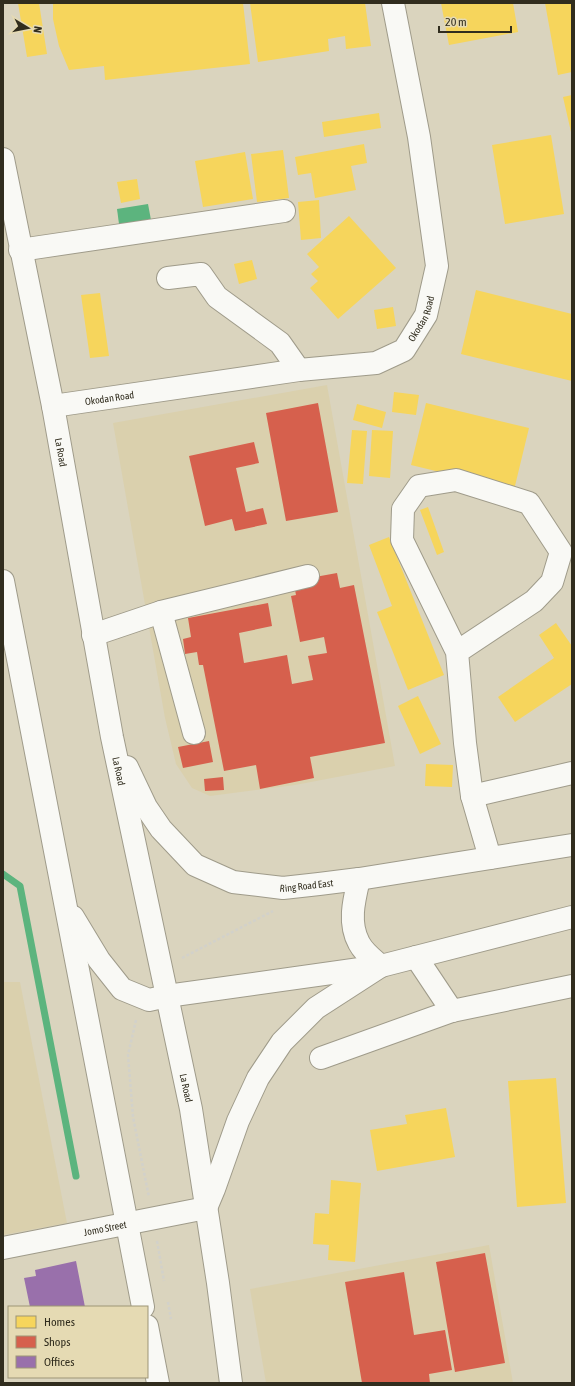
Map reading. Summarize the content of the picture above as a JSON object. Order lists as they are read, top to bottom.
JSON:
{
  "streets": {
    "main road": [
      "Okodan Road",
      "La Road",
      "Ring Road East",
      "Jomo Street"
    ]
  },
  "crossings": [
    ["Okodan Road", "La Road"],
    ["La Road", "Ring Road East"],
    ["La Road", "Jomo Street"]
  ],
  "legend": ["Homes", "Shops", "Offices"],
  "scale_bar": "20 m",
  "north": "right"
}
